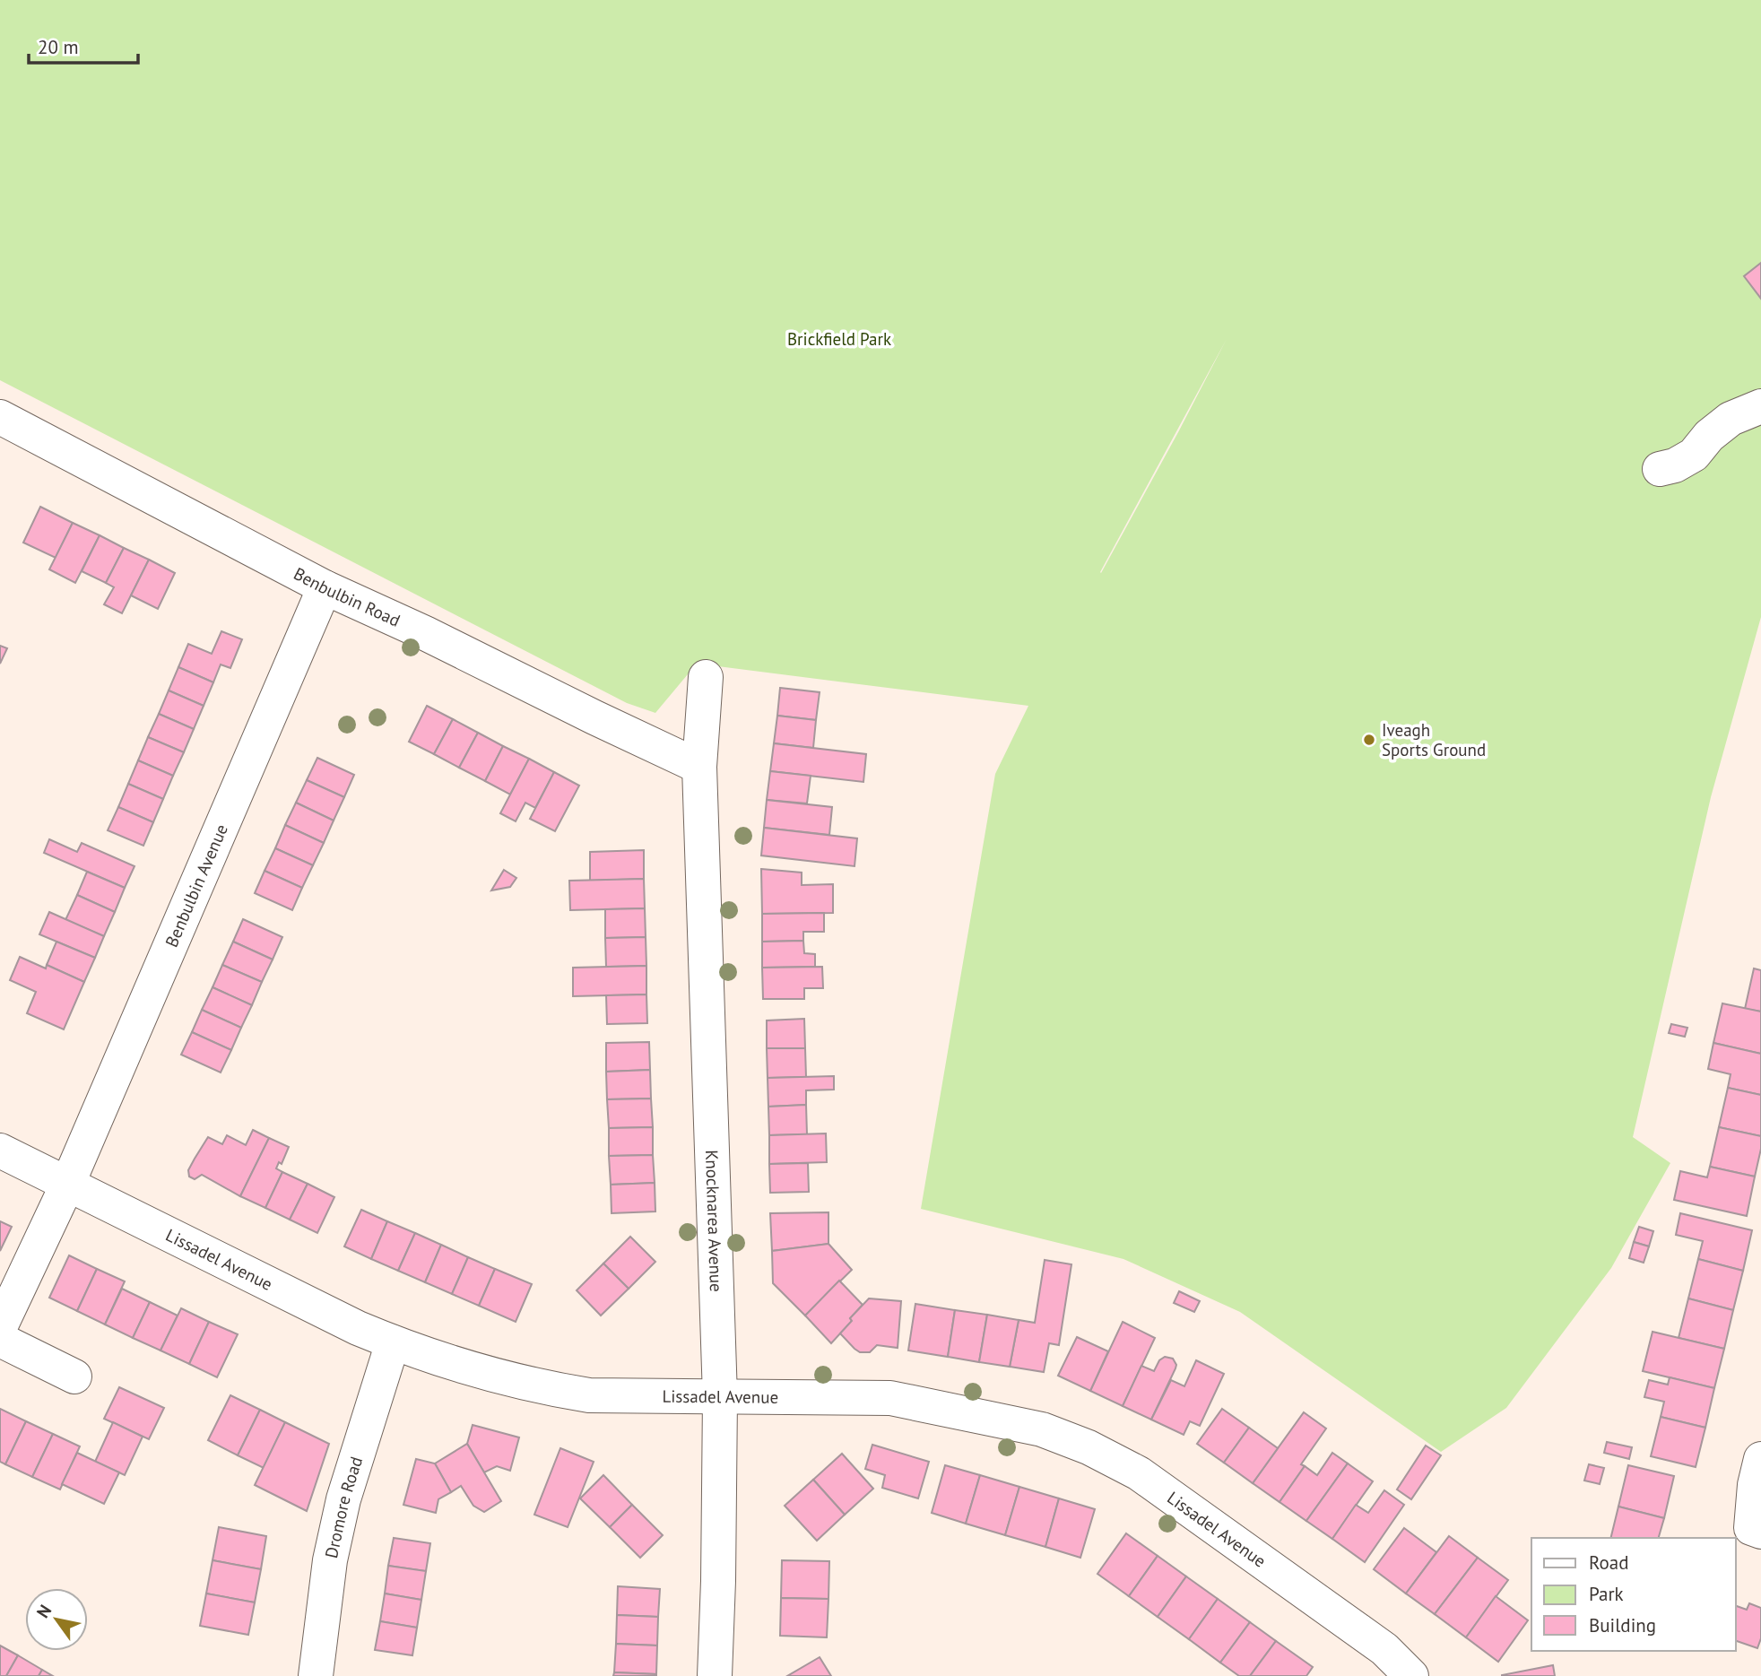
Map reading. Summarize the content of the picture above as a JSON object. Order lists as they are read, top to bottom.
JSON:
{
  "streets": {
    "street": [
      "Benbulbin Road",
      "Benbulbin Avenue",
      "Knocknarea Avenue",
      "Lissadel Avenue",
      "Dromore Road"
    ]
  },
  "crossings": [
    ["Benbulbin Road", "Benbulbin Avenue"],
    ["Benbulbin Road", "Knocknarea Avenue"],
    ["Benbulbin Avenue", "Lissadel Avenue"],
    ["Knocknarea Avenue", "Lissadel Avenue"],
    ["Lissadel Avenue", "Dromore Road"]
  ],
  "parks": ["Brickfield Park"],
  "places": ["Iveagh Sports Ground"],
  "legend": ["Road", "Park", "Building"],
  "scale_bar": "20 m",
  "north": "top left"
}
